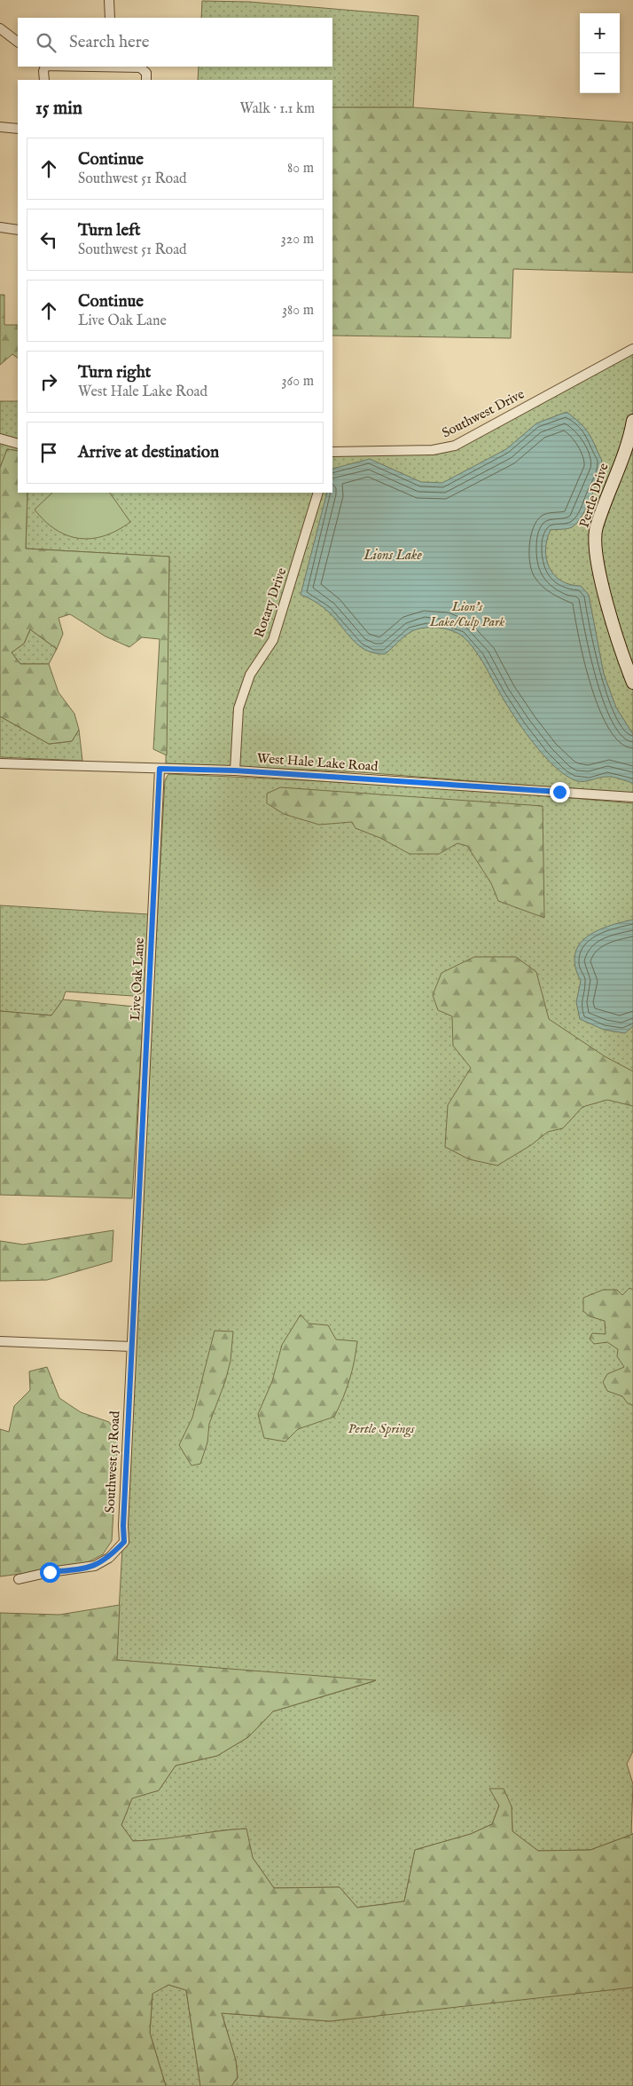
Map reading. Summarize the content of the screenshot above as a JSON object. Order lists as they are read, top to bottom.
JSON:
{
  "streets": {
    "street": [
      "Southwest Drive",
      "Pertle Drive",
      "Rotary Drive",
      "West Hale Lake Road",
      "Live Oak Lane",
      "Southwest 51 Road"
    ]
  },
  "crossings": [
    ["Rotary Drive", "West Hale Lake Road"],
    ["West Hale Lake Road", "Live Oak Lane"],
    ["Live Oak Lane", "Southwest 51 Road"]
  ],
  "water": ["Lions Lake"],
  "parks": ["Lion's Lake/Culp Park", "Pertle Springs"],
  "page": {
    "map_buttons": ["+", "−"],
    "search": "Search here",
    "heading": ["15 min", "Walk · 1.1 km"],
    "list": [
      ["Continue", "Southwest 51 Road", "80 m"],
      ["Turn left", "Southwest 51 Road", "320 m"],
      ["Continue", "Live Oak Lane", "380 m"],
      ["Turn right", "West Hale Lake Road", "360 m"],
      "Arrive at destination"
    ]
  }
}
